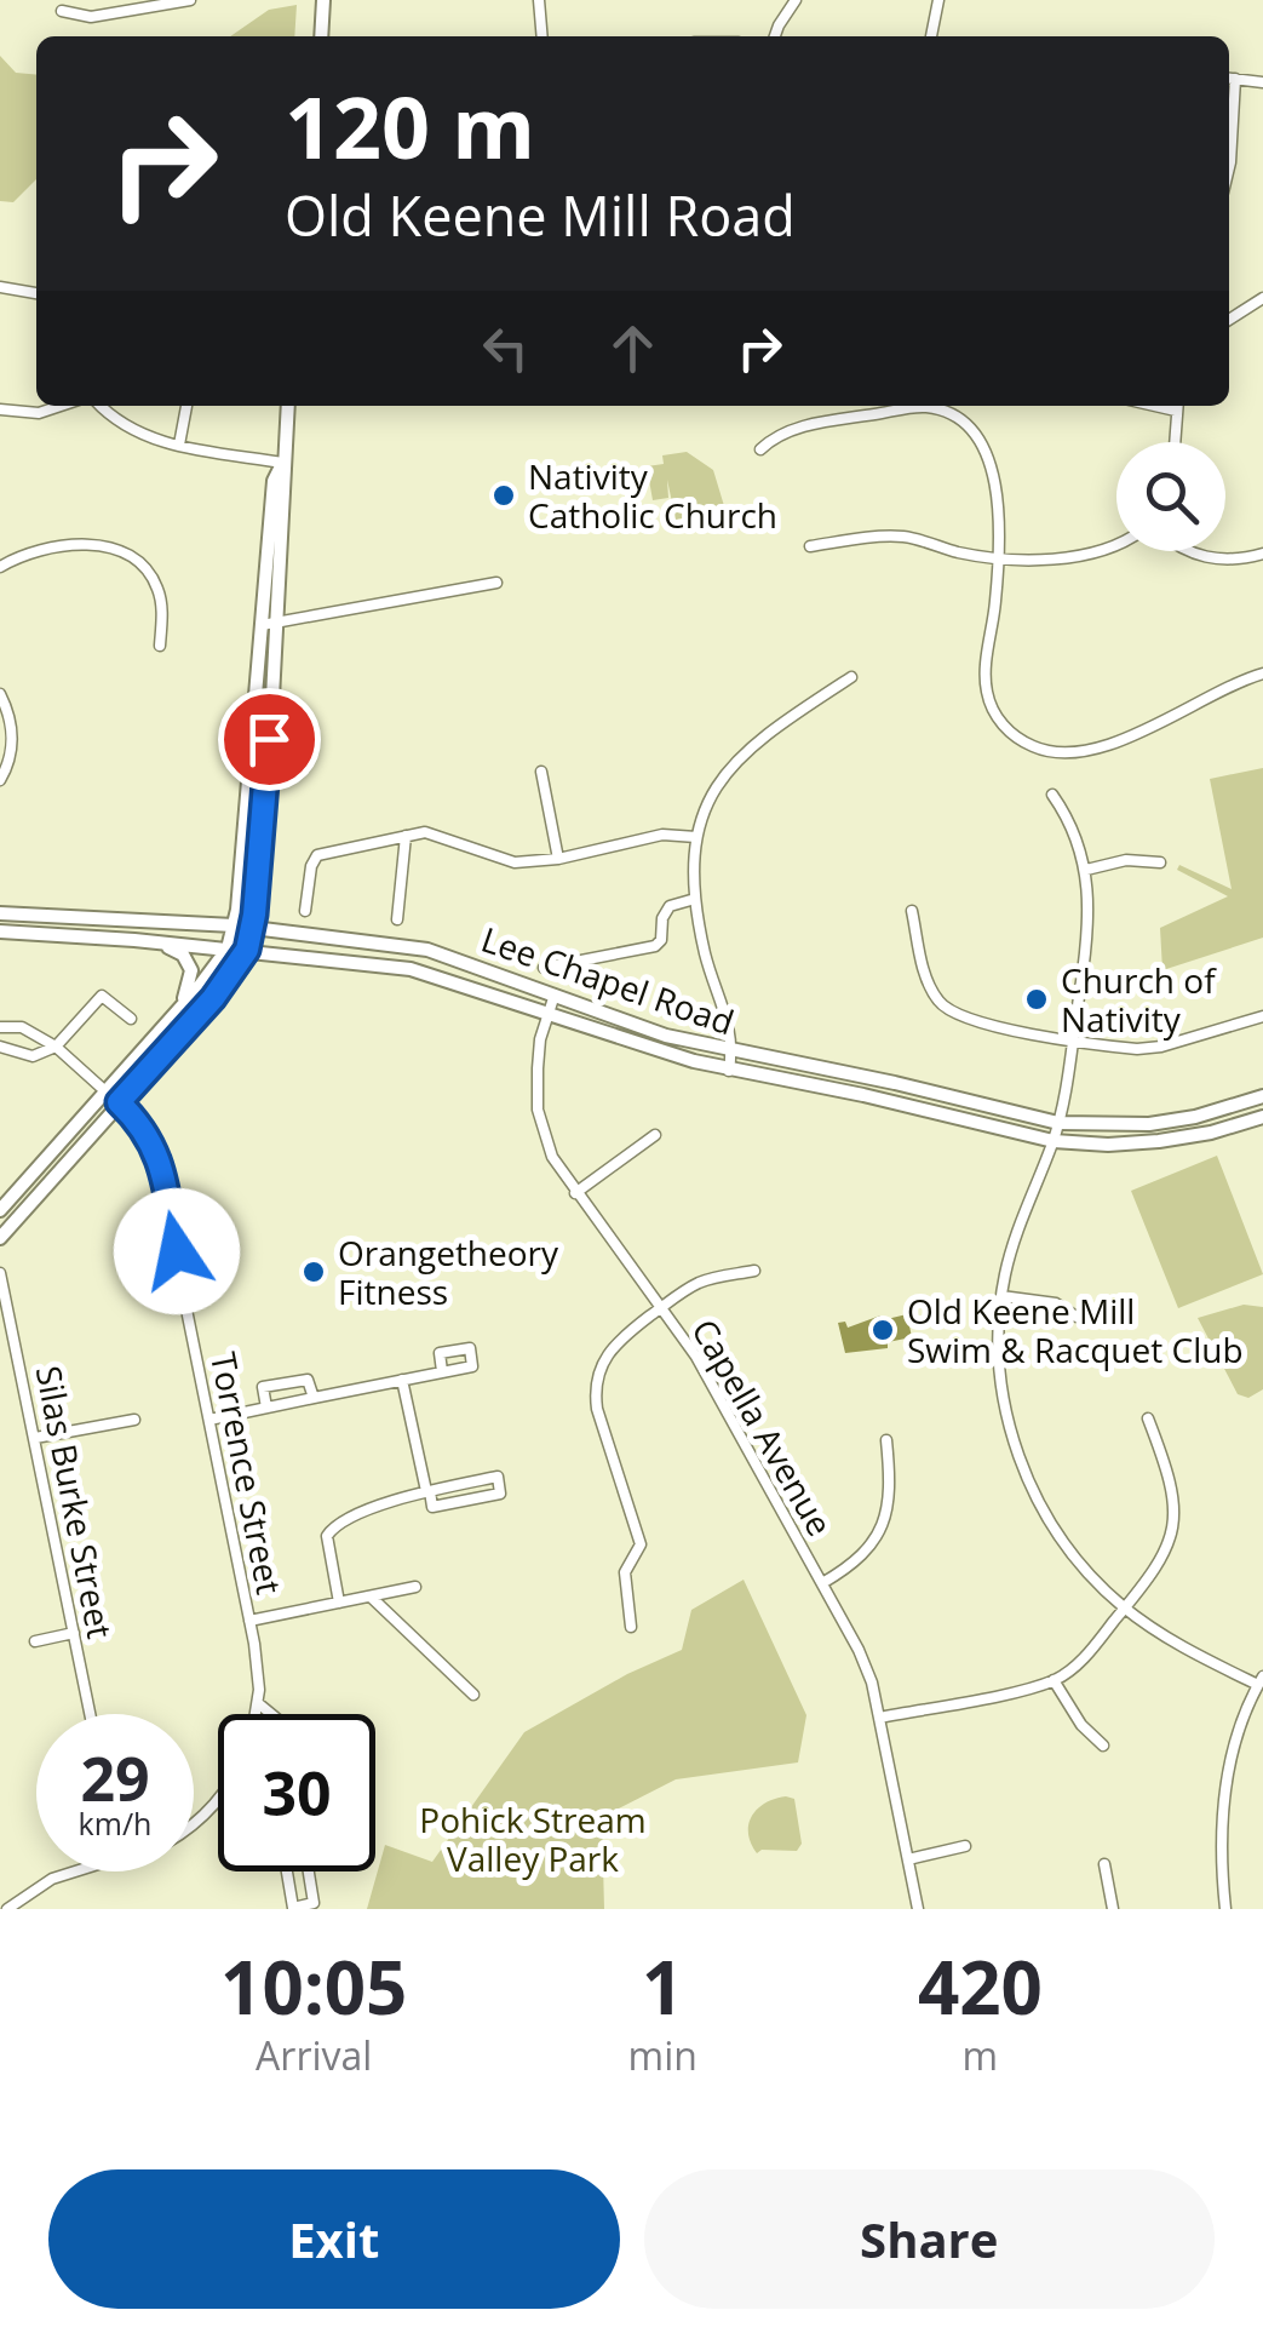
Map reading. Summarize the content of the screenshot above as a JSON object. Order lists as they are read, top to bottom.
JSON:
{
  "streets": {
    "main road": ["Lee Chapel Road"],
    "street": ["Capella Avenue", "Torrence Street", "Silas Burke Street"]
  },
  "crossings": [
    ["Lee Chapel Road", "Capella Avenue"]
  ],
  "parks": ["Pohick Stream Valley Park"],
  "places": [
    "Nativity Catholic Church",
    "Church of Nativity",
    "Orangetheory Fitness",
    "Old Keene Mill Swim & Racquet Club"
  ],
  "page": {
    "turn": ["120 m", "Old Keene Mill Road"],
    "speed": "29 km/h",
    "limit": "30",
    "eta": [
      "10:05",
      "Arrival",
      "1",
      "min",
      "420",
      "m"
    ],
    "buttons": ["Exit", "Share"]
  }
}
